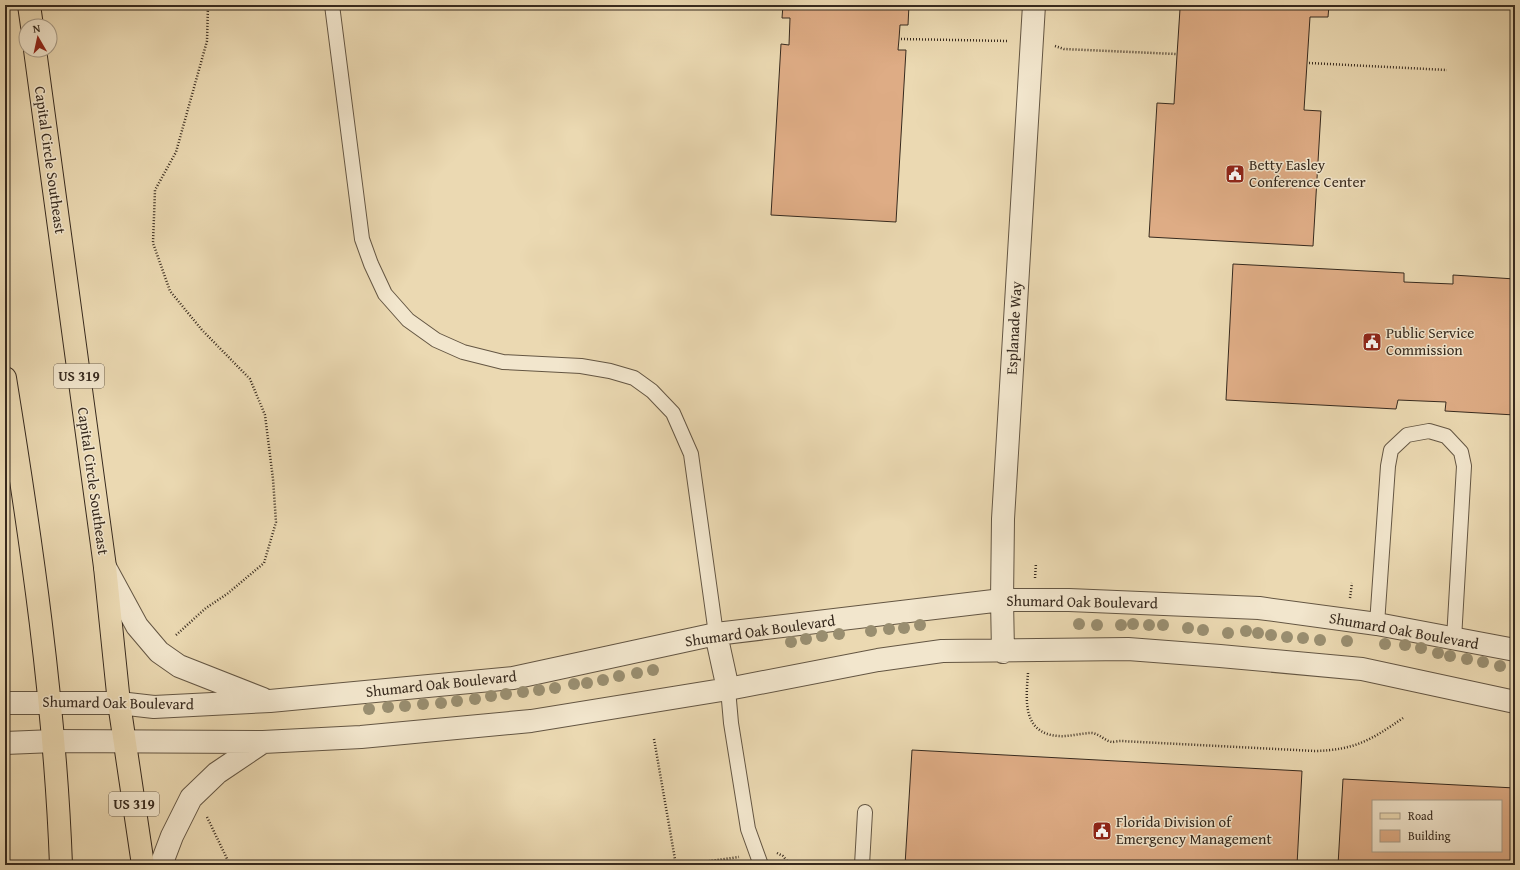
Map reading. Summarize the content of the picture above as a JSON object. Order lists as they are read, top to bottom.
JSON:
{
  "streets": {
    "main road": ["Capital Circle Southeast", "US 319"],
    "street": ["Esplanade Way", "Shumard Oak Boulevard"]
  },
  "crossings": [
    ["Capital Circle Southeast", "Shumard Oak Boulevard"],
    ["Esplanade Way", "Shumard Oak Boulevard"]
  ],
  "places": {
    "public building": ["Betty Easley Conference Center", "Public Service Commission", "Florida Division of Emergency Management"]
  },
  "legend": ["Road", "Building"],
  "north": "top"
}
